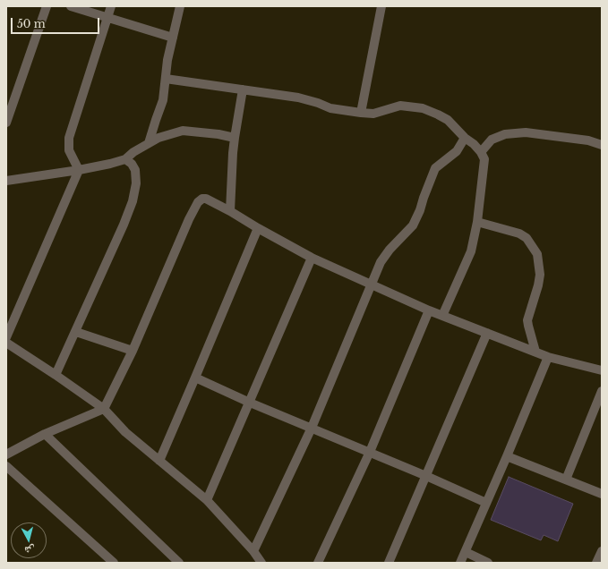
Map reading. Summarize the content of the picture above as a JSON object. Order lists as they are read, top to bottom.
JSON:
{
  "scale_bar": "50 m",
  "north": "bottom"
}
